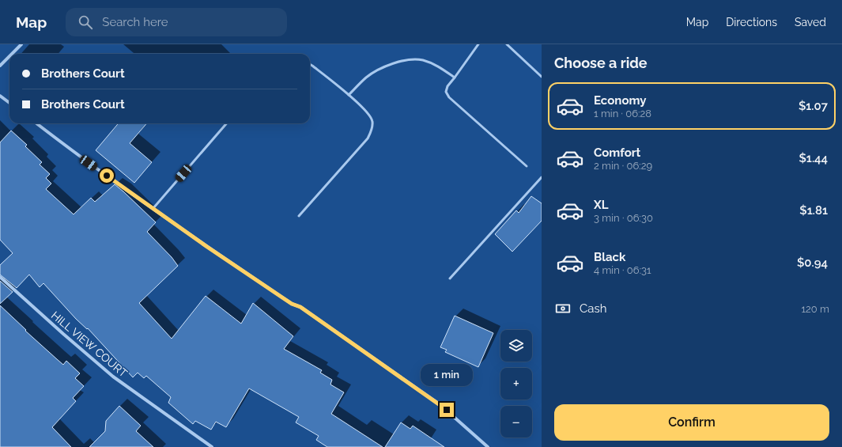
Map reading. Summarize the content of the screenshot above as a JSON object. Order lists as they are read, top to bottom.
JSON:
{
  "streets": {
    "street": ["HILL VIEW COURT"]
  },
  "page": {
    "header": "Map",
    "search": "Search here",
    "nav": ["Map", "Directions", "Saved"],
    "heading": "Choose a ride",
    "banner": ["Brothers Court", "Brothers Court"],
    "list": [
      {
        "name": "Economy",
        "note": "1 min · 06:28",
        "value": "$1.07"
      },
      {
        "name": "Comfort",
        "note": "2 min · 06:29",
        "value": "$1.44"
      },
      {
        "name": "XL",
        "note": "3 min · 06:30",
        "value": "$1.81"
      },
      {
        "name": "Black",
        "note": "4 min · 06:31",
        "value": "$0.94"
      }
    ],
    "pay": ["Cash", "120 m"],
    "map_buttons": ["+", "−"],
    "bubble": "1 min",
    "buttons": "Confirm"
  }
}
